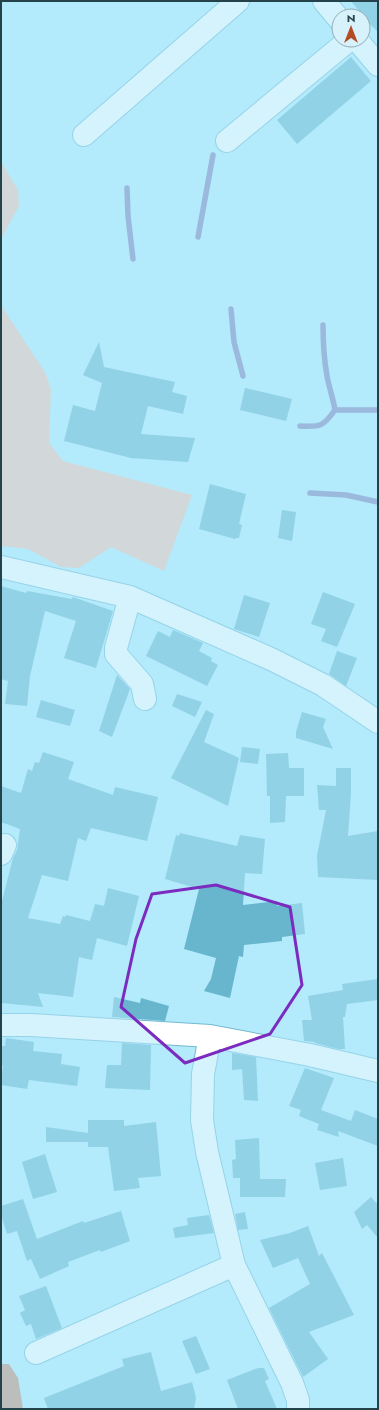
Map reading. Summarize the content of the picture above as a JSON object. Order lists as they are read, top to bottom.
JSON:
{
  "north": "top"
}
